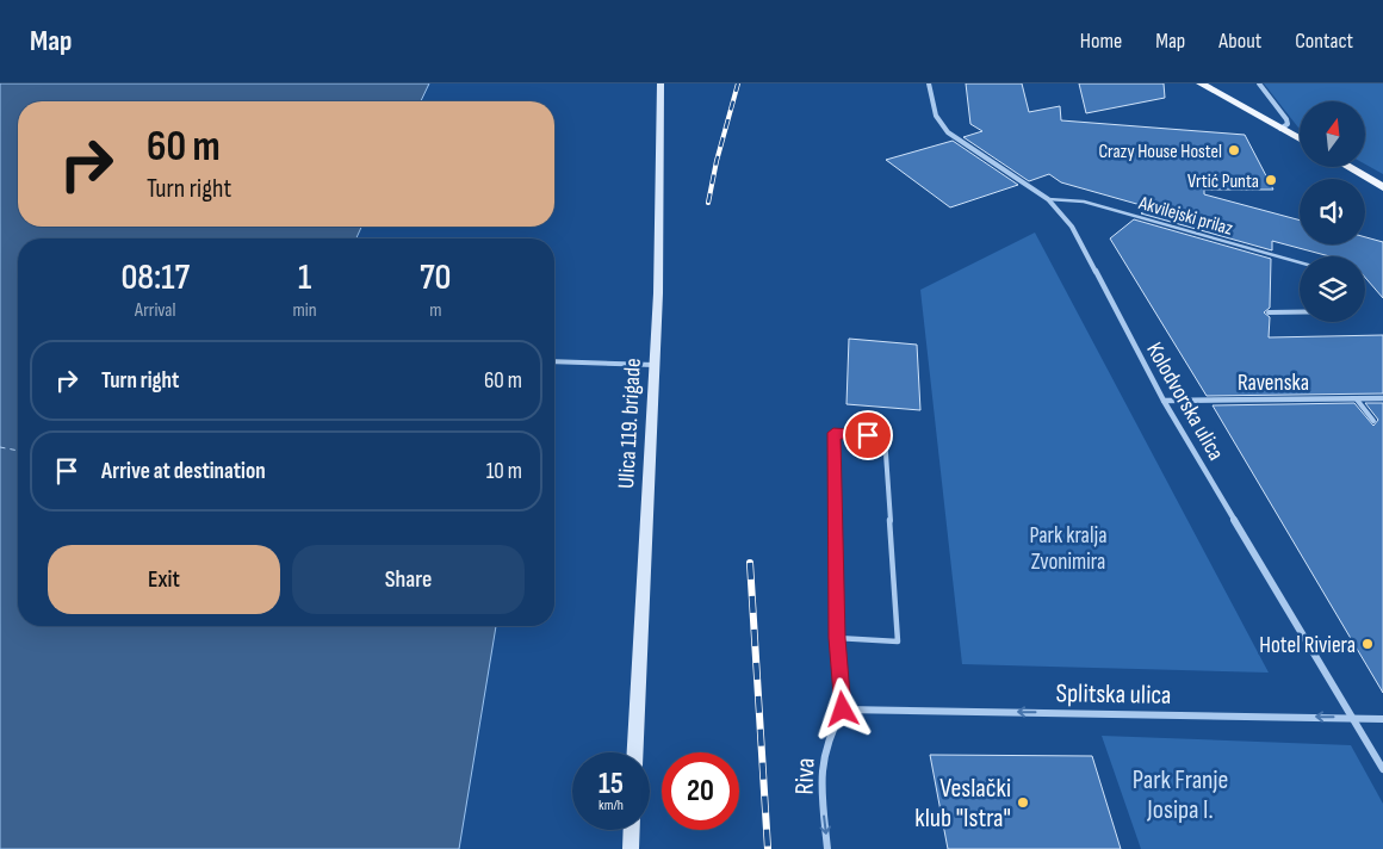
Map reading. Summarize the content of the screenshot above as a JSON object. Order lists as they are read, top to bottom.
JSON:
{
  "streets": {
    "main road": ["Ulica 119. brigade"],
    "street": [
      "Ravenska",
      "Kolodvorska ulica",
      "Splitska ulica",
      "Riva"
    ],
    "lane": ["Akvilejski prilaz"]
  },
  "crossings": [
    ["Akvilejski prilaz", "Kolodvorska ulica"],
    ["Ravenska", "Kolodvorska ulica"],
    ["Kolodvorska ulica", "Splitska ulica"],
    ["Splitska ulica", "Riva"]
  ],
  "one_way": ["Splitska ulica", "Riva"],
  "parks": ["Park kralja Zvonimira", "Park Franje Josipa I."],
  "places": [
    "Crazy House Hostel",
    "Vrtić Punta",
    "Hotel Riviera",
    "Veslački klub \"Istra\""
  ],
  "north": "top",
  "page": {
    "header": "Map",
    "nav": [
      "Home",
      "Map",
      "About",
      "Contact"
    ],
    "turn": ["60 m", "Turn right"],
    "eta": [
      "08:17",
      "Arrival",
      "1",
      "min",
      "70",
      "m"
    ],
    "list": [
      {
        "name": "Turn right",
        "value": "60 m"
      },
      {
        "name": "Arrive at destination",
        "value": "10 m"
      }
    ],
    "buttons": ["Exit", "Share"],
    "speed": "15 km/h",
    "limit": "20"
  }
}
